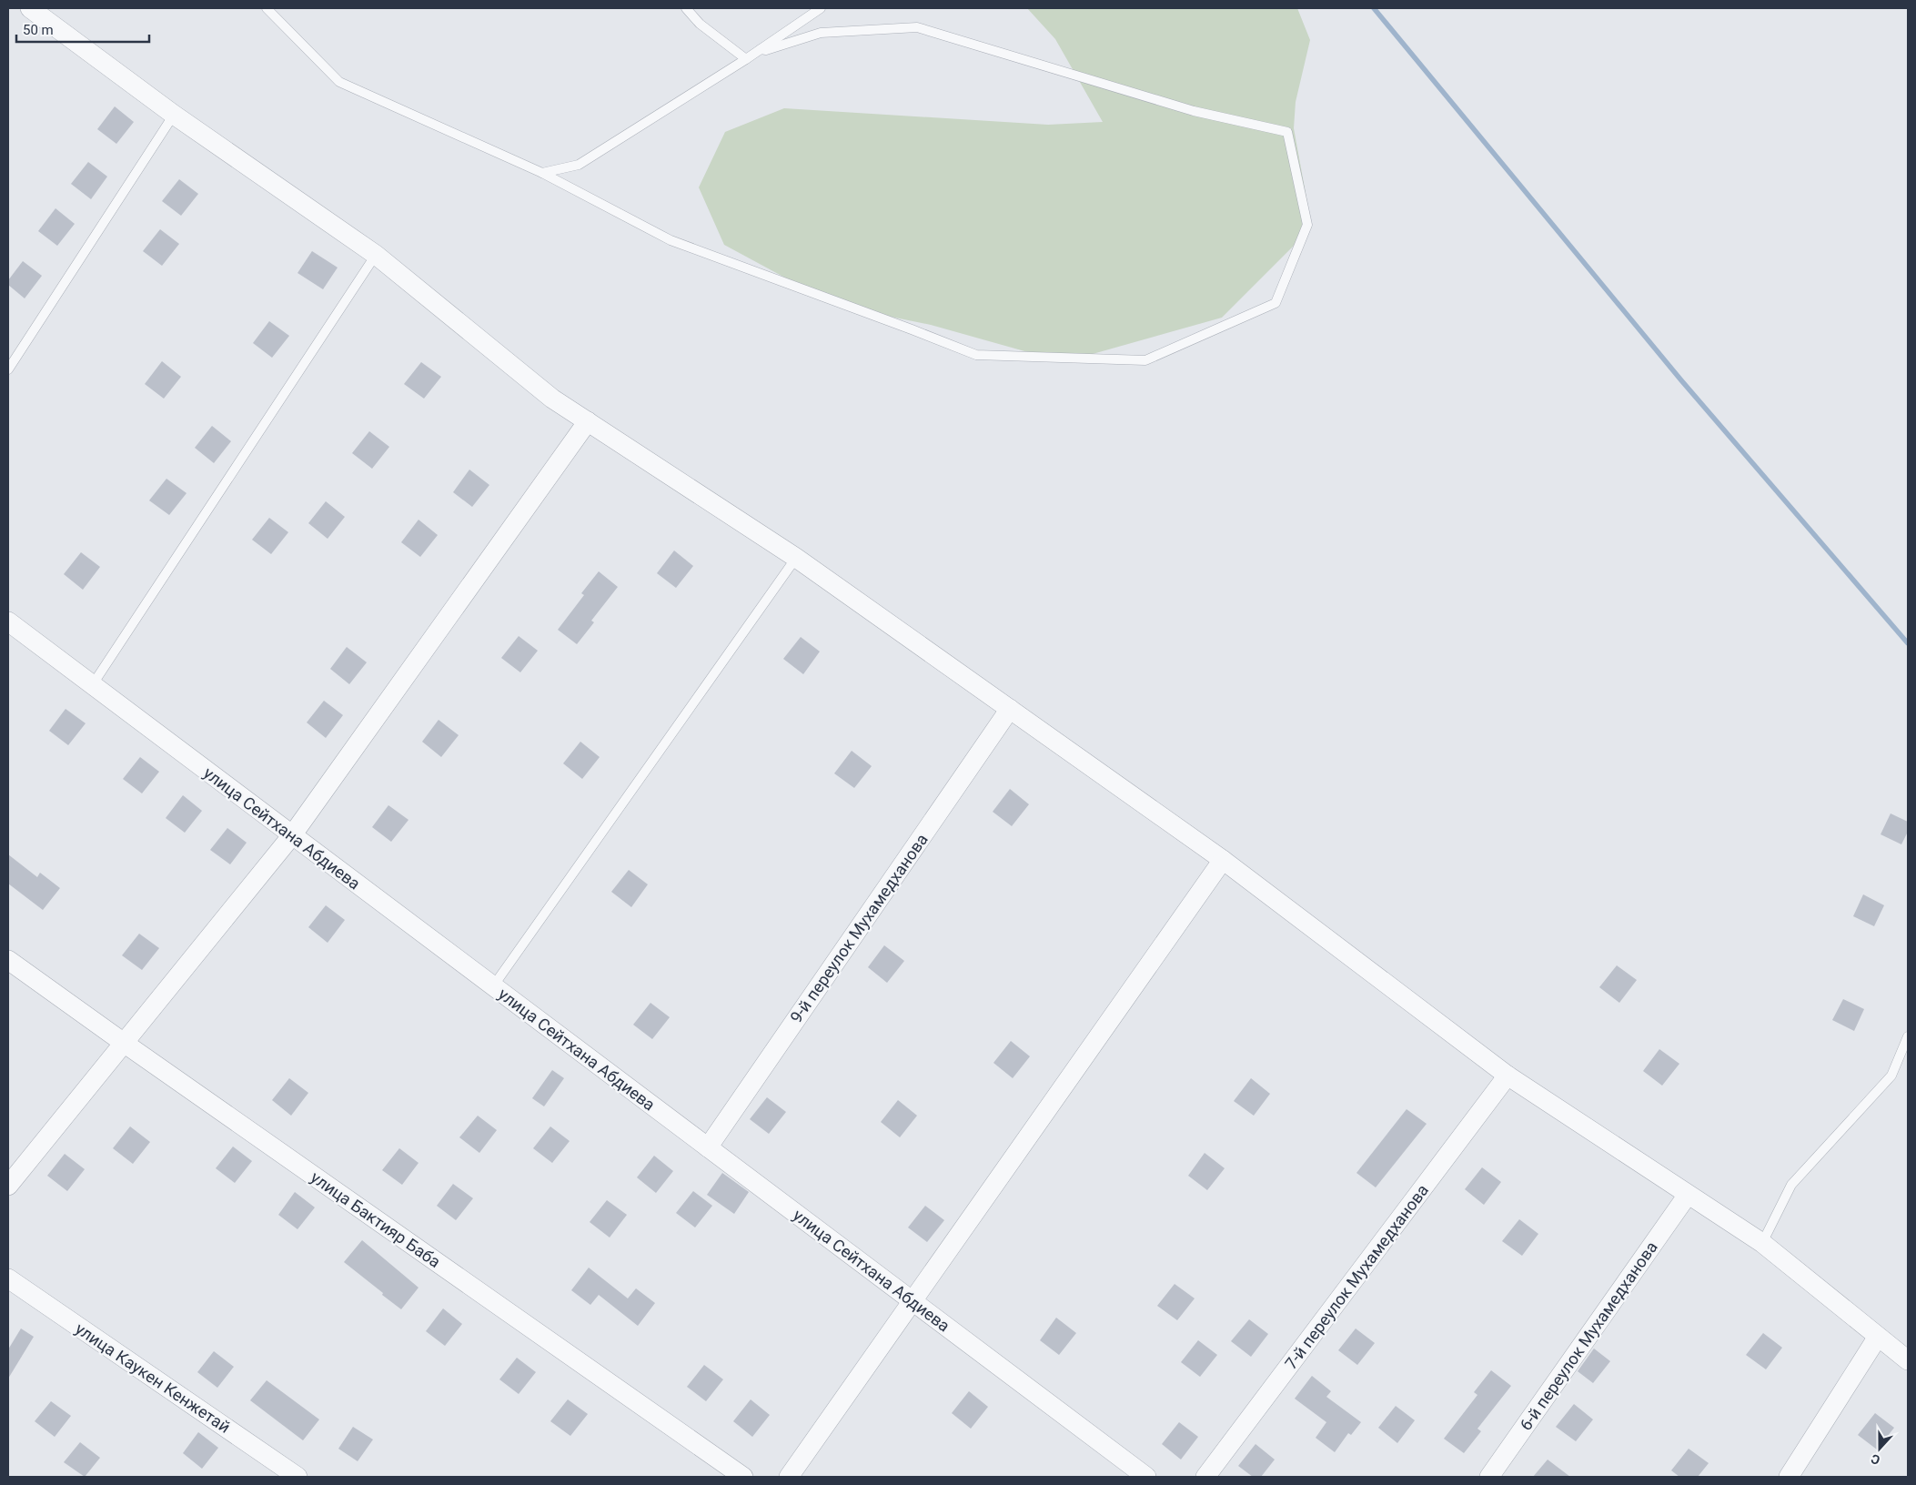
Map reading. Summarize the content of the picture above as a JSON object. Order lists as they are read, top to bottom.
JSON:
{
  "streets": {
    "street": [
      "улица Сейтхана Абдиева",
      "9-й переулок Мухамедханова",
      "улица Бактияр Баба",
      "7-й переулок Мухамедханова",
      "6-й переулок Мухамедханова",
      "улица Каукен Кенжетай"
    ]
  },
  "crossings": [
    ["улица Сейтхана Абдиева", "9-й переулок Мухамедханова"]
  ],
  "scale_bar": "50 m",
  "north": "bottom"
}
